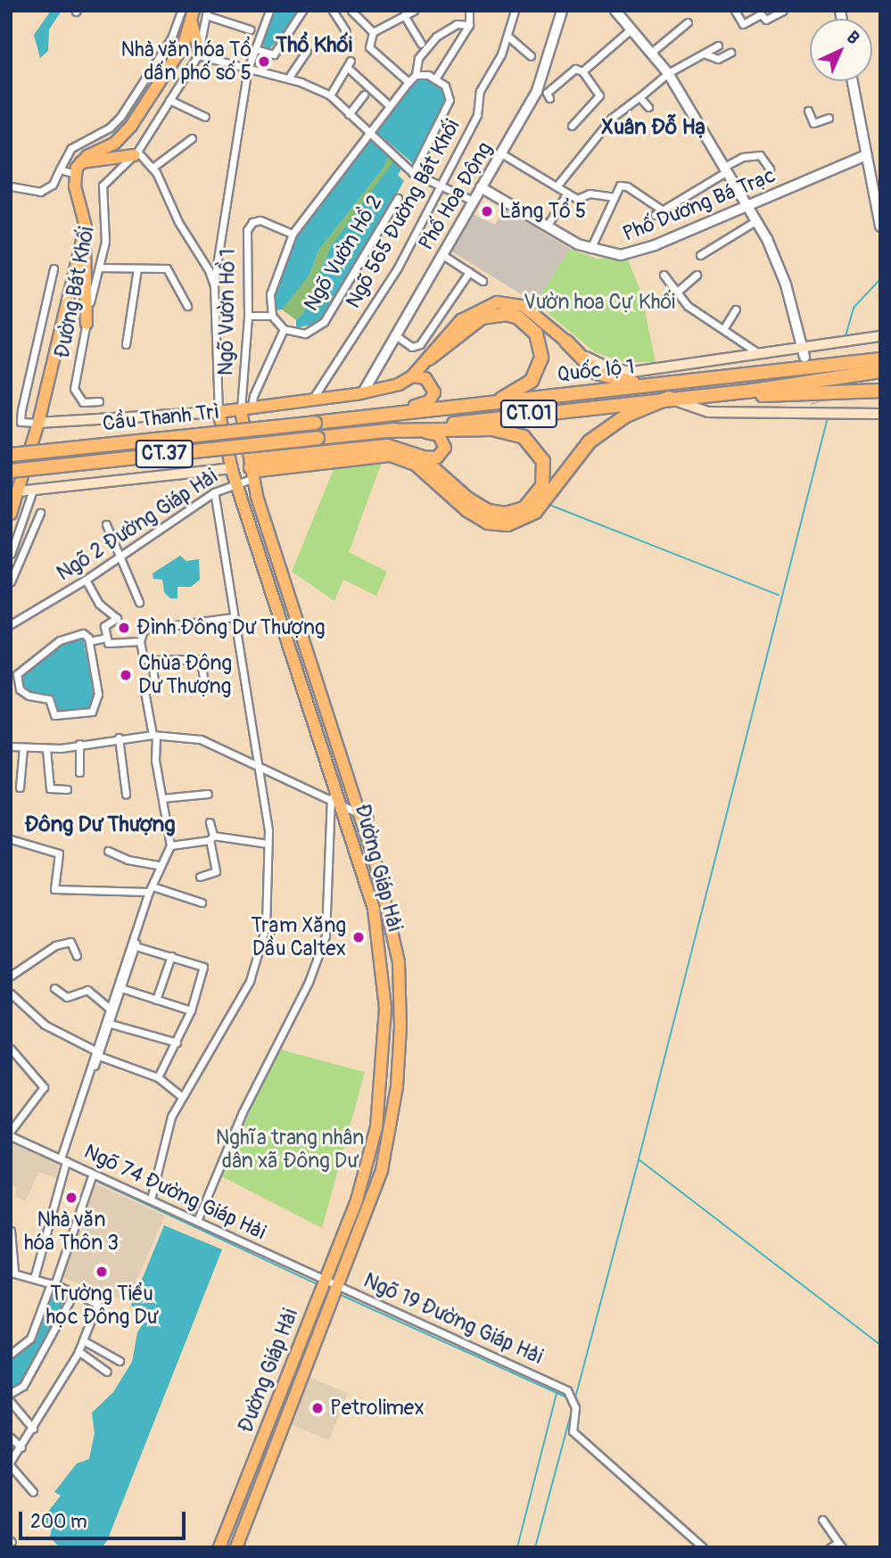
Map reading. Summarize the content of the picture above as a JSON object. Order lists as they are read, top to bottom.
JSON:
{
  "streets": {
    "highway": [
      "Quốc lộ 1",
      "CT.01",
      "Cầu Thanh Trì",
      "CT.37"
    ],
    "main road": ["Đường Giáp Hải"],
    "street": [
      "Phố Hoa Động",
      "Phố Dương Bá Trạc",
      "Ngõ 565 Đường Bát Khối",
      "Ngõ Vườn Hồ 2",
      "Đường Bát Khối",
      "Ngõ Vườn Hồ 1",
      "Ngõ 2 Đường Giáp Hải",
      "Ngõ 74 Đường Giáp Hải",
      "Ngõ 19 Đường Giáp Hải"
    ]
  },
  "crossings": [
    ["Phố Hoa Động", "Phố Dương Bá Trạc"],
    ["Ngõ Vườn Hồ 2", "Ngõ Vườn Hồ 1"],
    ["Ngõ Vườn Hồ 1", "Đường Giáp Hải"],
    ["Quốc lộ 1", "Cầu Thanh Trì"],
    ["Ngõ 2 Đường Giáp Hải", "Đường Giáp Hải"],
    ["Đường Giáp Hải", "Ngõ 74 Đường Giáp Hải"],
    ["Đường Giáp Hải", "Ngõ 19 Đường Giáp Hải"],
    ["Ngõ 74 Đường Giáp Hải", "Ngõ 19 Đường Giáp Hải"]
  ],
  "districts": ["Thổ Khối", "Xuân Đỗ Hạ", "Đông Dư Thượng"],
  "parks": ["Vườn hoa Cự Khối", "Nghĩa trang nhân dân xã Đông Dư"],
  "places": [
    "Nhà văn hóa Tổ dấn phố số 5",
    "Lăng Tổ 5",
    "Đình Đông Dư Thượng",
    "Chùa Đông Dư Thượng",
    "Trạm Xăng Dầu Caltex",
    "Nhà văn hóa Thôn 3",
    "Trường Tiểu học Đông Dư",
    "Petrolimex"
  ],
  "scale_bar": "200 m",
  "north": "top right"
}
